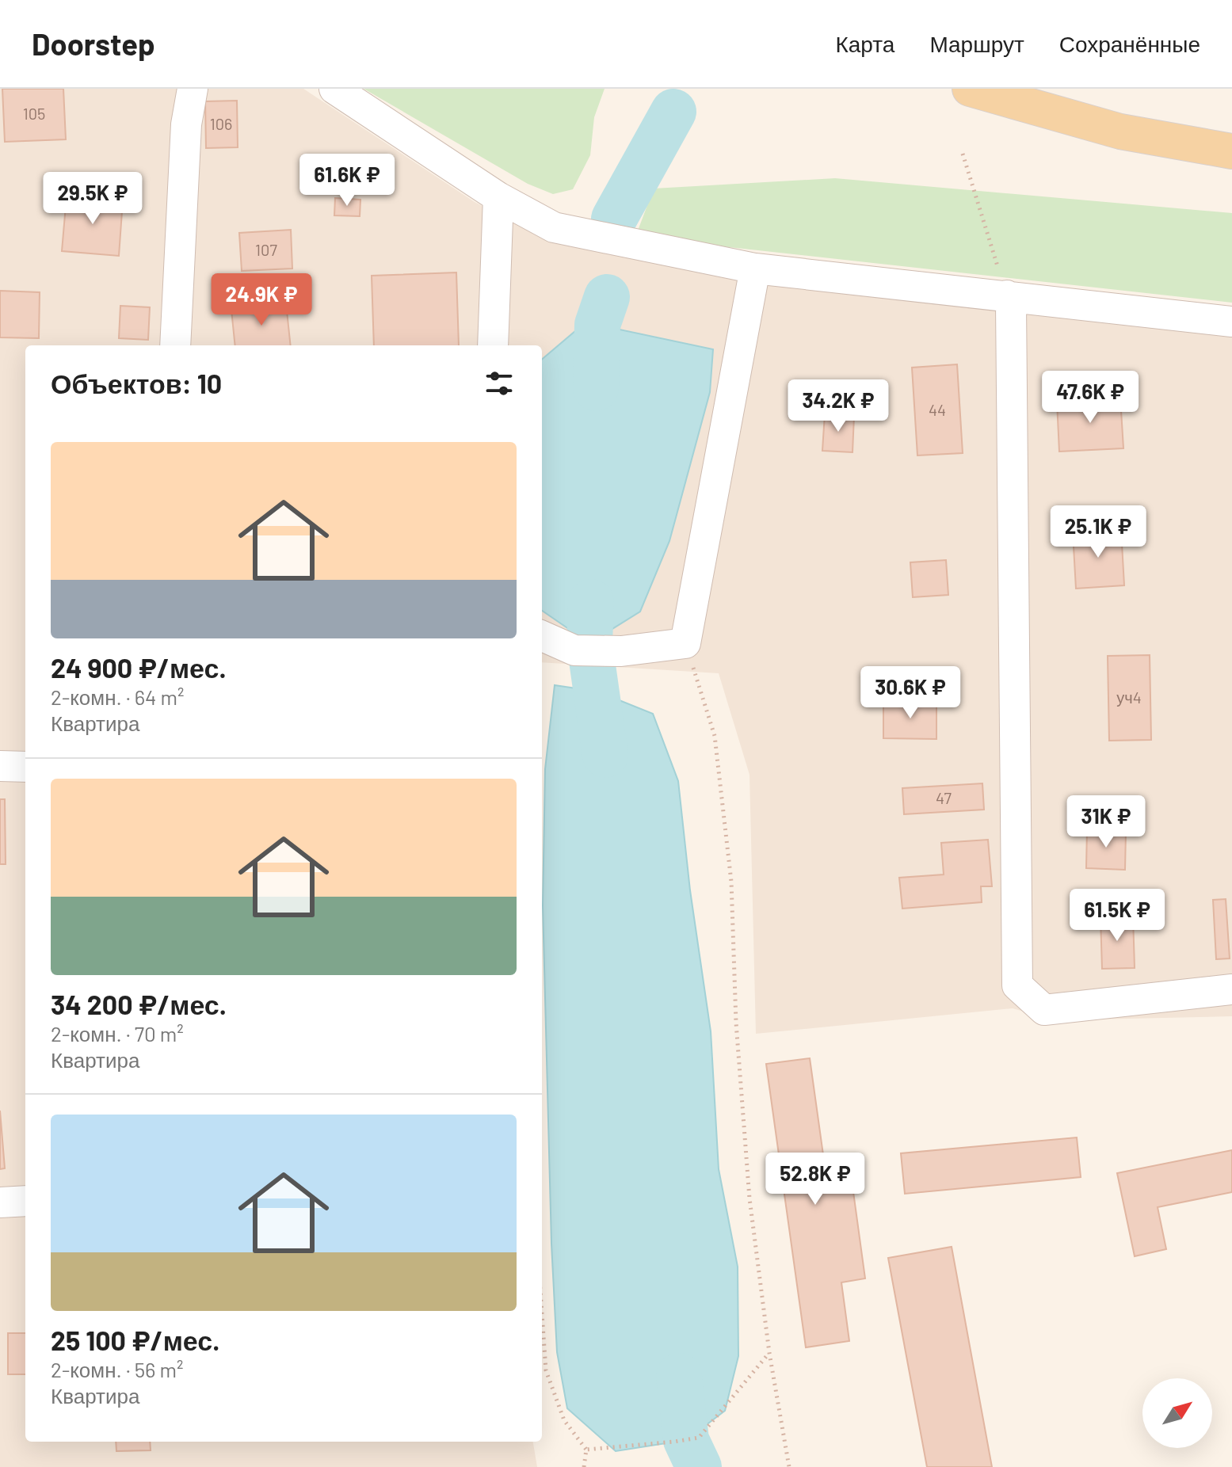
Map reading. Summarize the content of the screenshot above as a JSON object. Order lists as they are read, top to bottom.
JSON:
{
  "house_numbers": [
    "105",
    "106",
    "107",
    "44",
    "уч4",
    "47"
  ],
  "north": "top right",
  "page": {
    "header": "Doorstep",
    "nav": ["Карта", "Маршрут", "Сохранённые"],
    "price": [
      "61.6K ₽",
      "29.5K ₽",
      "24.9K ₽",
      "47.6K ₽",
      "34.2K ₽",
      "25.1K ₽",
      "30.6K ₽",
      "31K ₽",
      "61.5K ₽",
      "52.8K ₽"
    ],
    "heading": "Объектов: 10",
    "list": [
      {
        "name": "24 900 ₽/мес.",
        "note": "2-комн. · 64 m² · Квартира"
      },
      {
        "name": "34 200 ₽/мес.",
        "note": "2-комн. · 70 m² · Квартира"
      },
      {
        "name": "25 100 ₽/мес.",
        "note": "2-комн. · 56 m² · Квартира"
      }
    ]
  }
}
